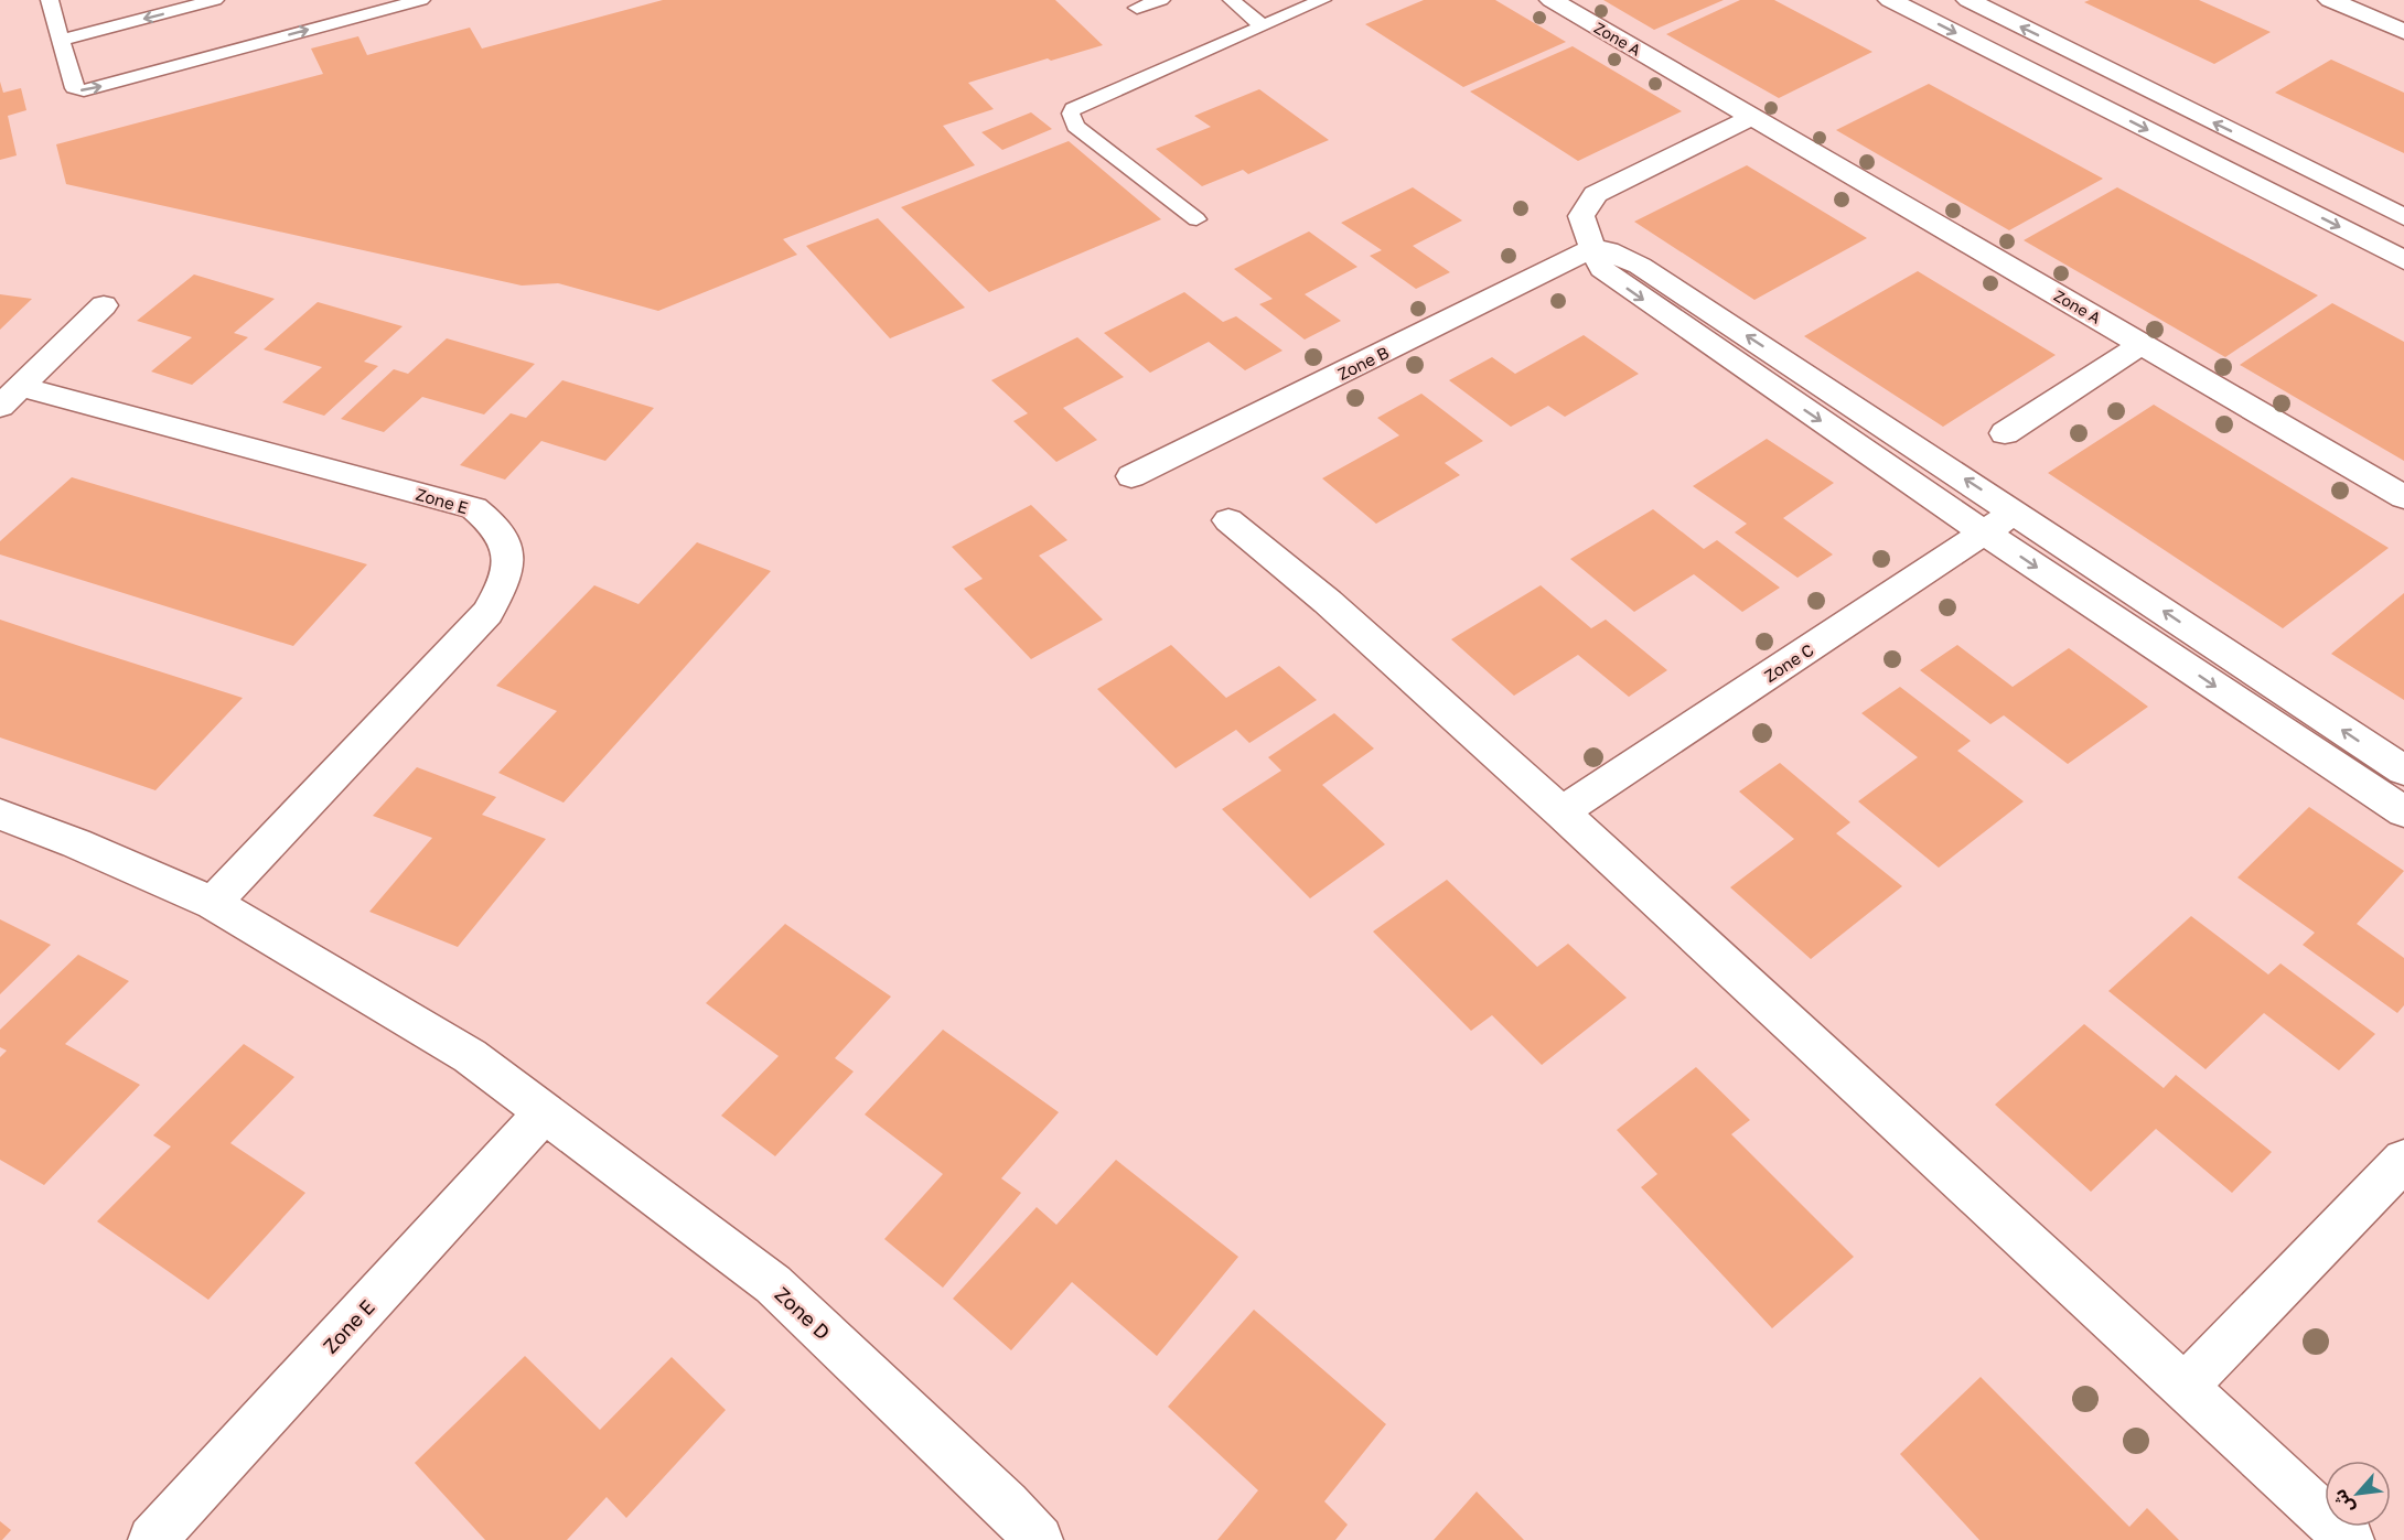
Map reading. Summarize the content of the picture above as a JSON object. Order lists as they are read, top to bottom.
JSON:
{
  "streets": {
    "street": [
      "Zone A",
      "Zone B",
      "Zone E",
      "Zone C",
      "Zone D"
    ]
  },
  "crossings": [
    ["Zone E", "Zone D"]
  ],
  "north": "bottom left"
}
